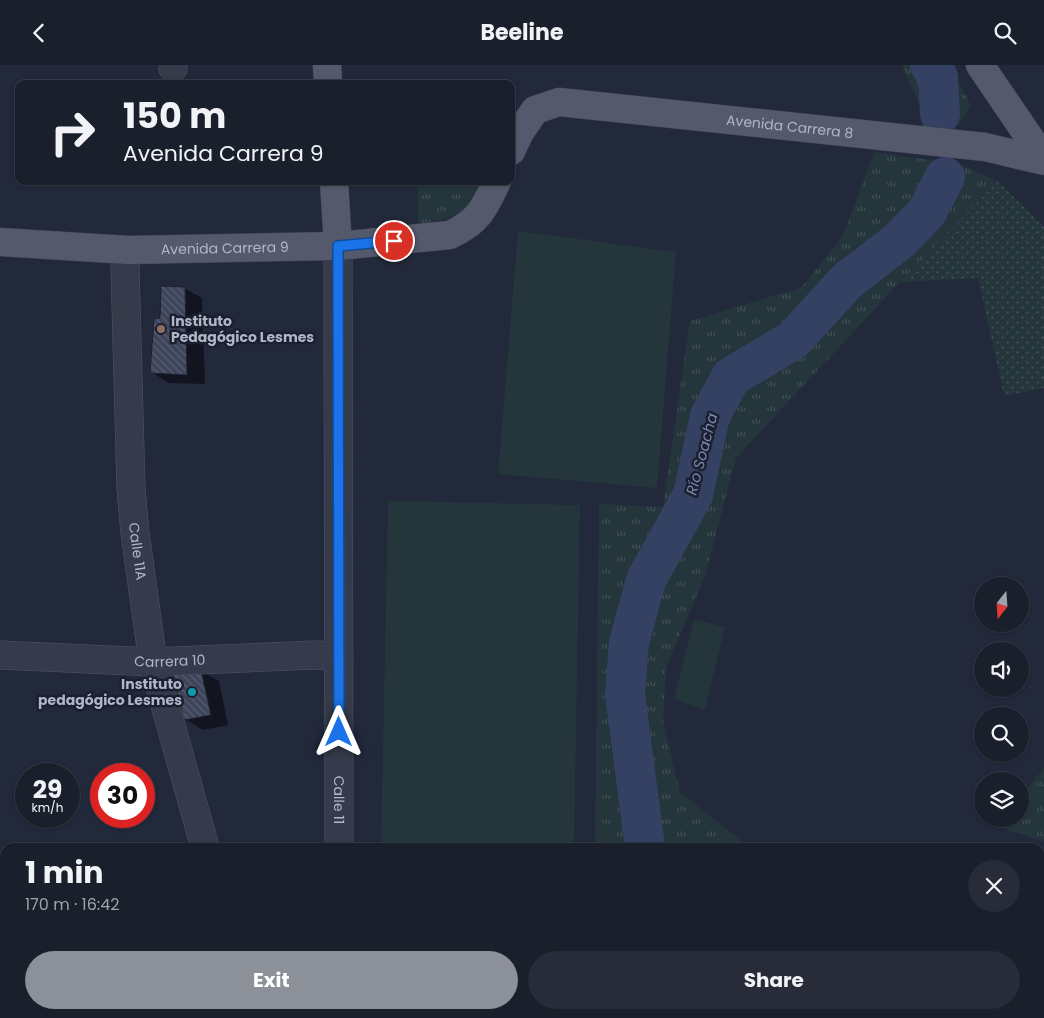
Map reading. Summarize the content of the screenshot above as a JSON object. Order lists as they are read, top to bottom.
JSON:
{
  "streets": {
    "main road": ["Avenida Carrera 8", "Avenida Carrera 9", "Calle 11"],
    "street": ["Calle 11A", "Carrera 10"]
  },
  "crossings": [
    ["Avenida Carrera 9", "Calle 11A"],
    ["Avenida Carrera 9", "Calle 11"],
    ["Calle 11A", "Carrera 10"],
    ["Carrera 10", "Calle 11"]
  ],
  "water": ["Río Soacha"],
  "places": ["Instituto Pedagógico Lesmes", "Instituto pedagógico Lesmes"],
  "north": "bottom",
  "page": {
    "header": "Beeline",
    "turn": ["150 m", "Avenida Carrera 9"],
    "speed": "29 km/h",
    "limit": "30",
    "heading": ["1 min", "170 m · 16:42"],
    "buttons": ["Exit", "Share"]
  }
}
